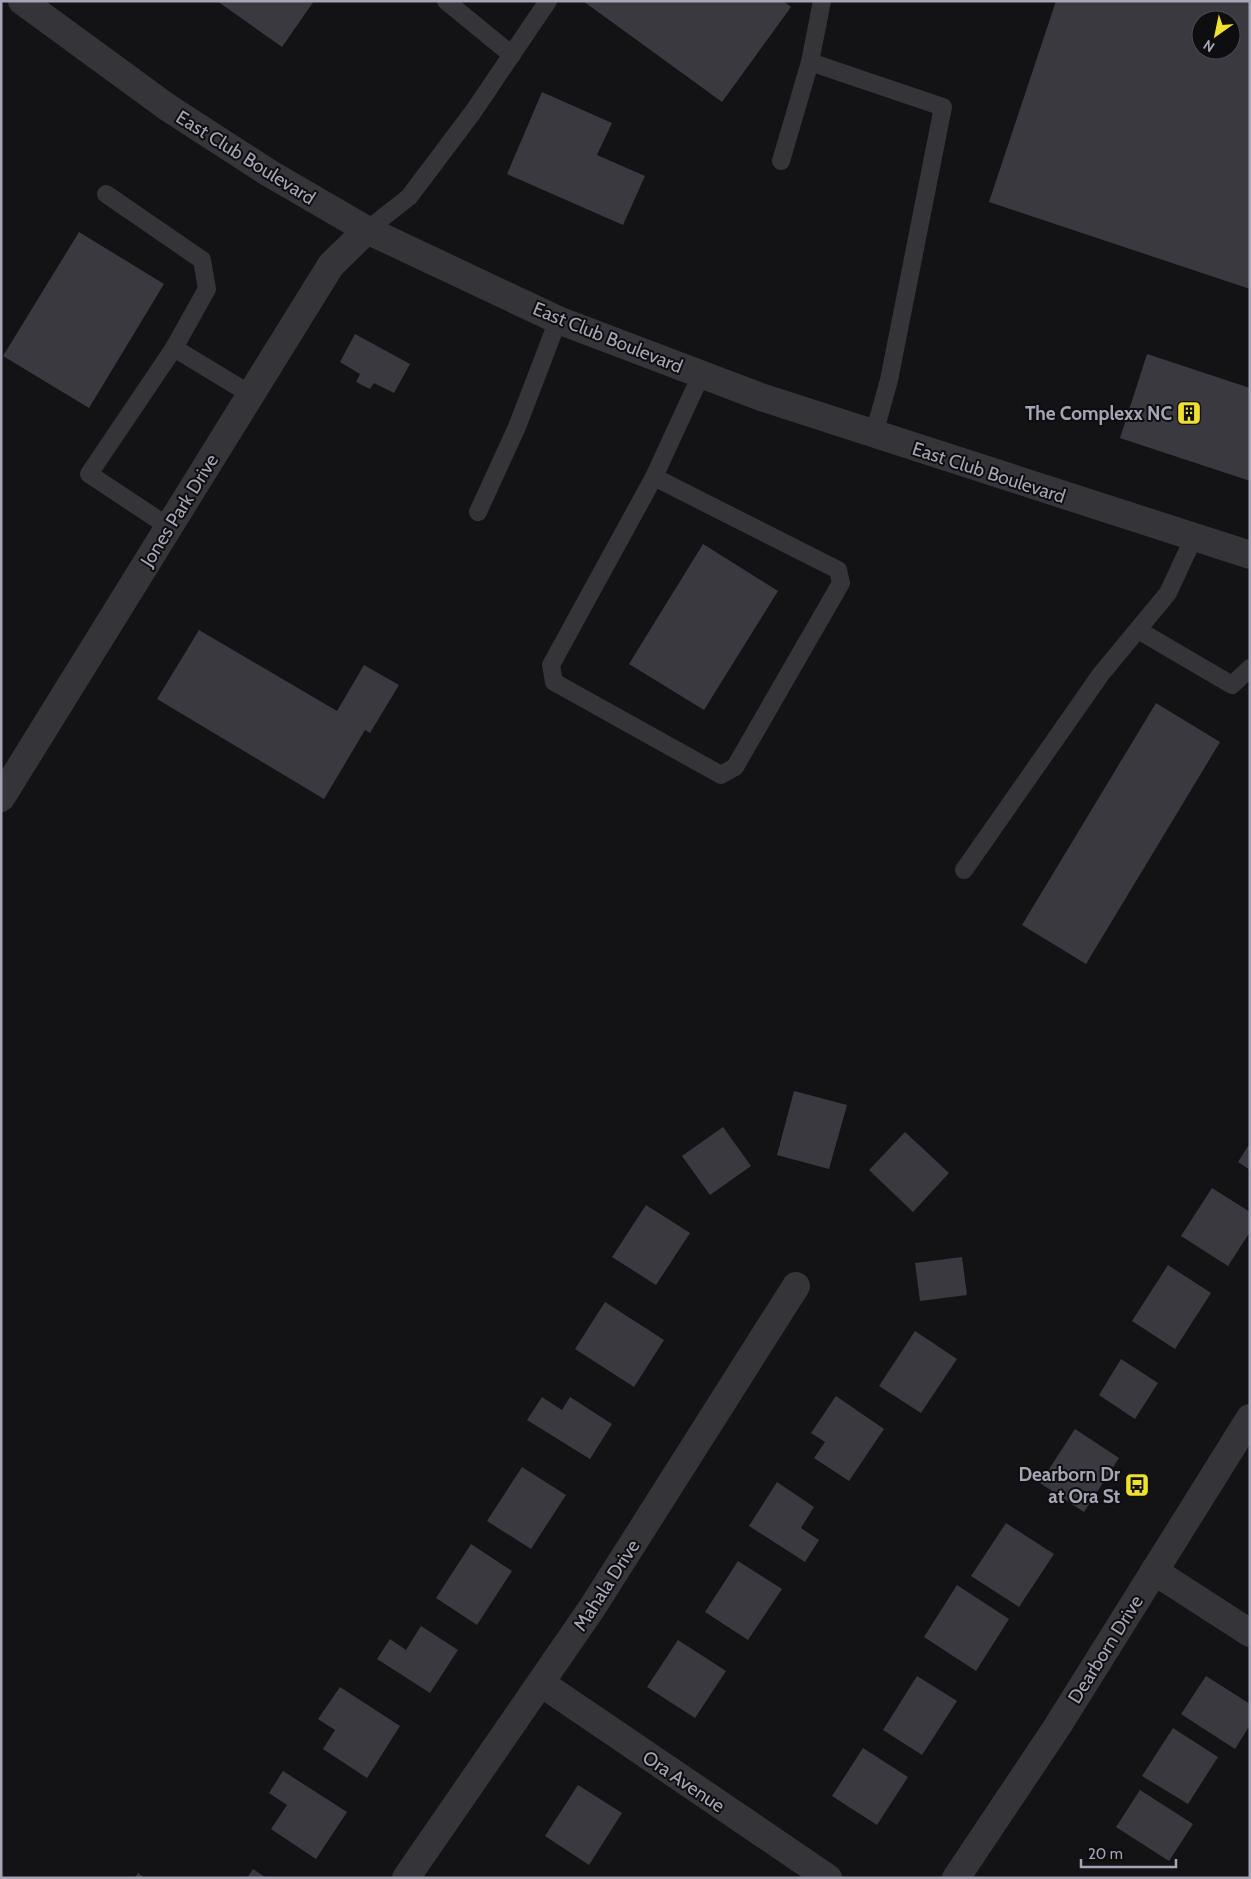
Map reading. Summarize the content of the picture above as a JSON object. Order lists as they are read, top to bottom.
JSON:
{
  "streets": {
    "street": [
      "East Club Boulevard",
      "Jones Park Drive",
      "Mahala Drive",
      "Dearborn Drive",
      "Ora Avenue"
    ]
  },
  "crossings": [
    ["East Club Boulevard", "Jones Park Drive"],
    ["Mahala Drive", "Ora Avenue"]
  ],
  "places": {
    "building": ["The Complexx NC"],
    "bus stop": ["Dearborn Dr at Ora St"]
  },
  "scale_bar": "20 m",
  "north": "bottom left"
}
